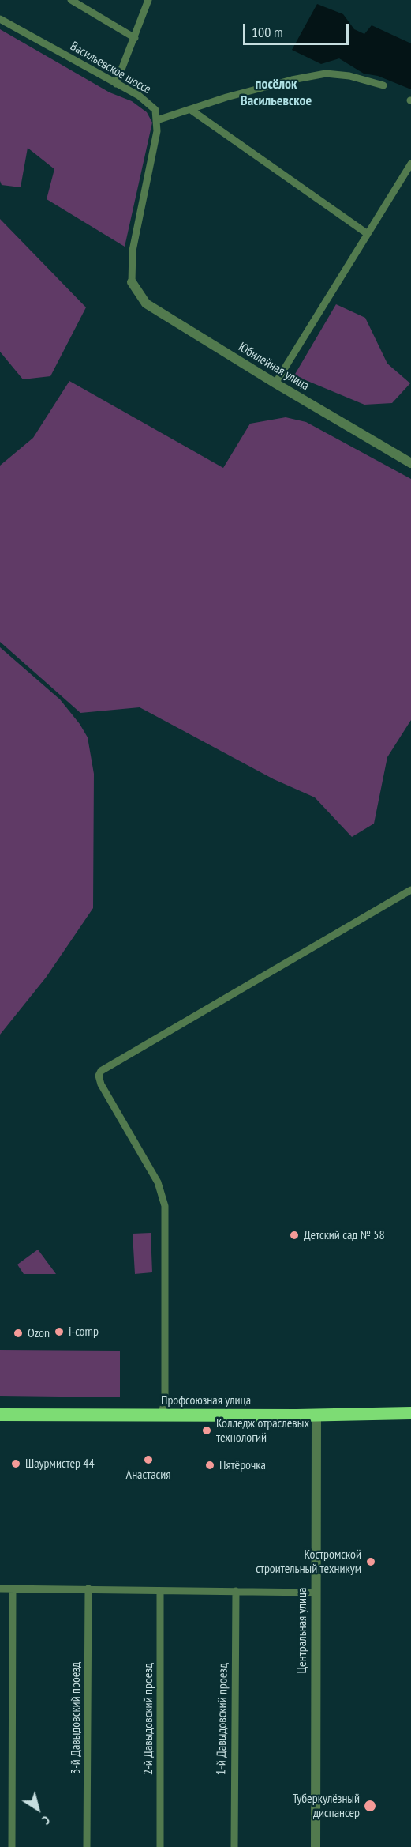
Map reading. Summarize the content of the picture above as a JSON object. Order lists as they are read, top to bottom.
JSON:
{
  "streets": {
    "highway": ["Профсоюзная улица"],
    "street": [
      "Васильевское шоссе",
      "Юбилейная улица",
      "Центральная улица",
      "3-й Давыдовский проезд",
      "2-й Давыдовский проезд",
      "1-й Давыдовский проезд"
    ]
  },
  "crossings": [
    ["Профсоюзная улица", "Центральная улица"]
  ],
  "districts": ["посёлок Васильевское"],
  "places": [
    "Детский сад № 58",
    "i-comp",
    "Ozon",
    "Колледж отраслевых технологий",
    "Анастасия",
    "Шаурмистер 44",
    "Пятёрочка",
    "Костромской строительный техникум",
    "Туберкулёзный диспансер"
  ],
  "scale_bar": "100 m",
  "north": "bottom right"
}
